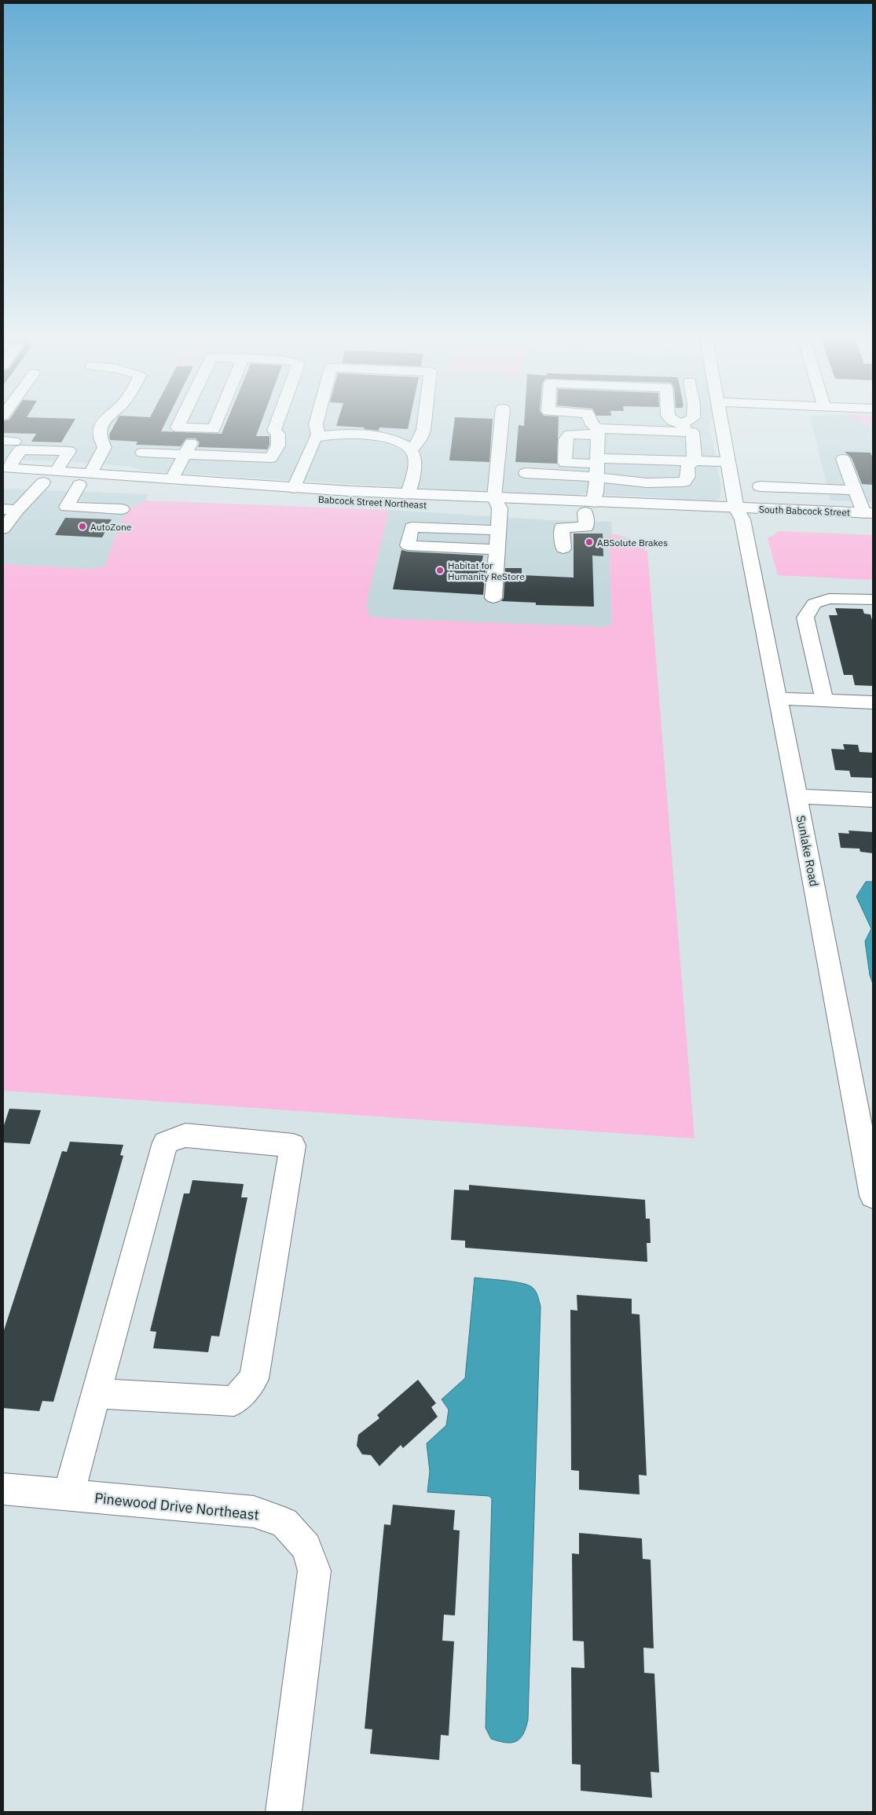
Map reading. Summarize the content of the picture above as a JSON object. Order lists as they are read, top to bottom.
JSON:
{
  "streets": {
    "street": [
      "Babcock Street Northeast",
      "South Babcock Street",
      "Sunlake Road",
      "Pinewood Drive Northeast"
    ]
  },
  "crossings": [
    ["Babcock Street Northeast", "South Babcock Street"],
    ["Babcock Street Northeast", "Sunlake Road"],
    ["South Babcock Street", "Sunlake Road"]
  ],
  "places": ["AutoZone", "ABSolute Brakes", "Habitat for Humanity ReStore"]
}
